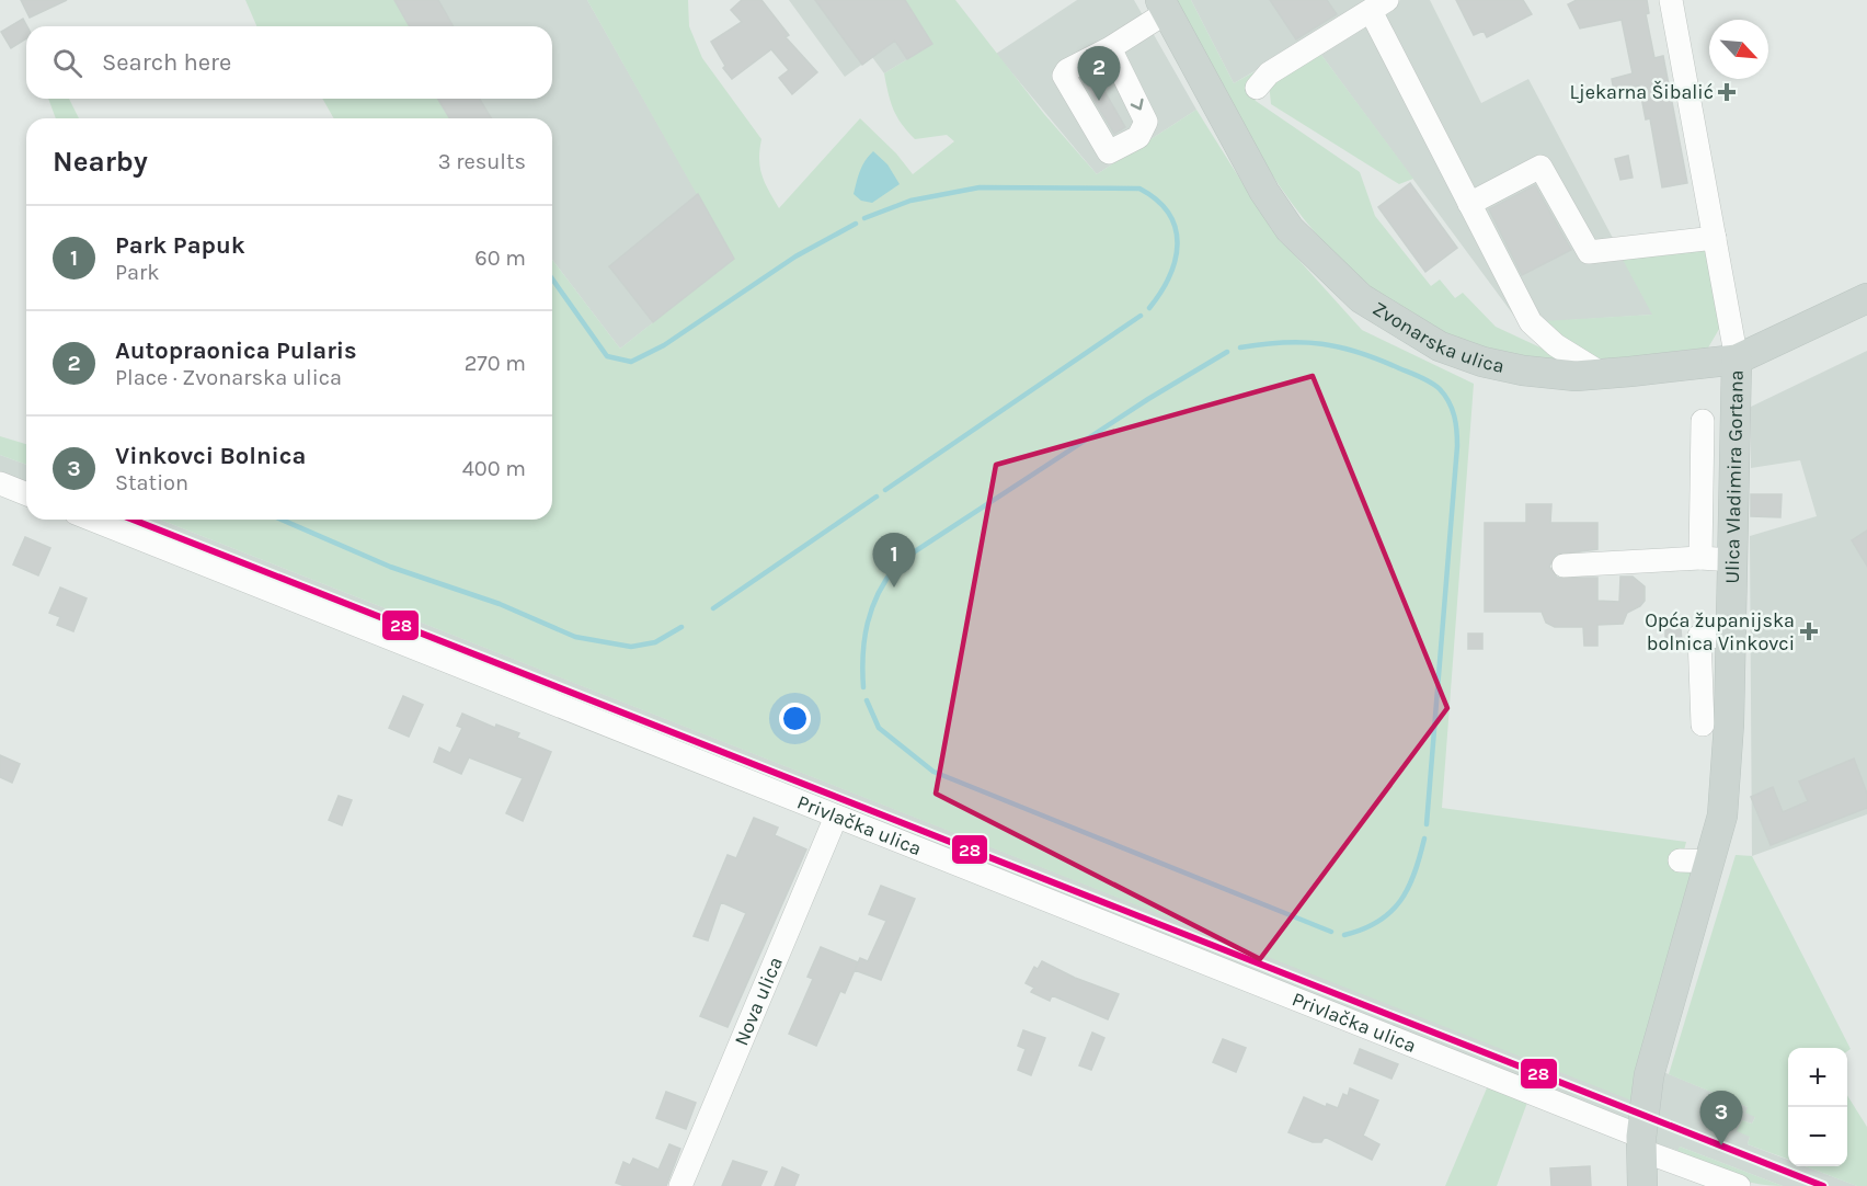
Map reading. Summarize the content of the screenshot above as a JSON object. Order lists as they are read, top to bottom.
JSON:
{
  "streets": {
    "main road": ["Zvonarska ulica", "Ulica Vladimira Gortana"],
    "street": ["Privlačka ulica", "Nova ulica"]
  },
  "crossings": [
    ["Zvonarska ulica", "Ulica Vladimira Gortana"],
    ["Ulica Vladimira Gortana", "Privlačka ulica"],
    ["Privlačka ulica", "Nova ulica"]
  ],
  "places": {
    "health": ["Ljekarna Šibalić", "Opća županijska bolnica Vinkovci"]
  },
  "lines": ["transit line 28"],
  "north": "bottom right",
  "page": {
    "search": "Search here",
    "pins": ["2", "1", "3"],
    "heading": ["Nearby", "3 results"],
    "list": [
      {
        "mark": "1",
        "name": "Park Papuk",
        "note": "Park",
        "value": "60 m"
      },
      {
        "mark": "2",
        "name": "Autopraonica Pularis",
        "note": "Place · Zvonarska ulica",
        "value": "270 m"
      },
      {
        "mark": "3",
        "name": "Vinkovci Bolnica",
        "note": "Station",
        "value": "400 m"
      }
    ],
    "map_buttons": ["+", "−"]
  }
}
